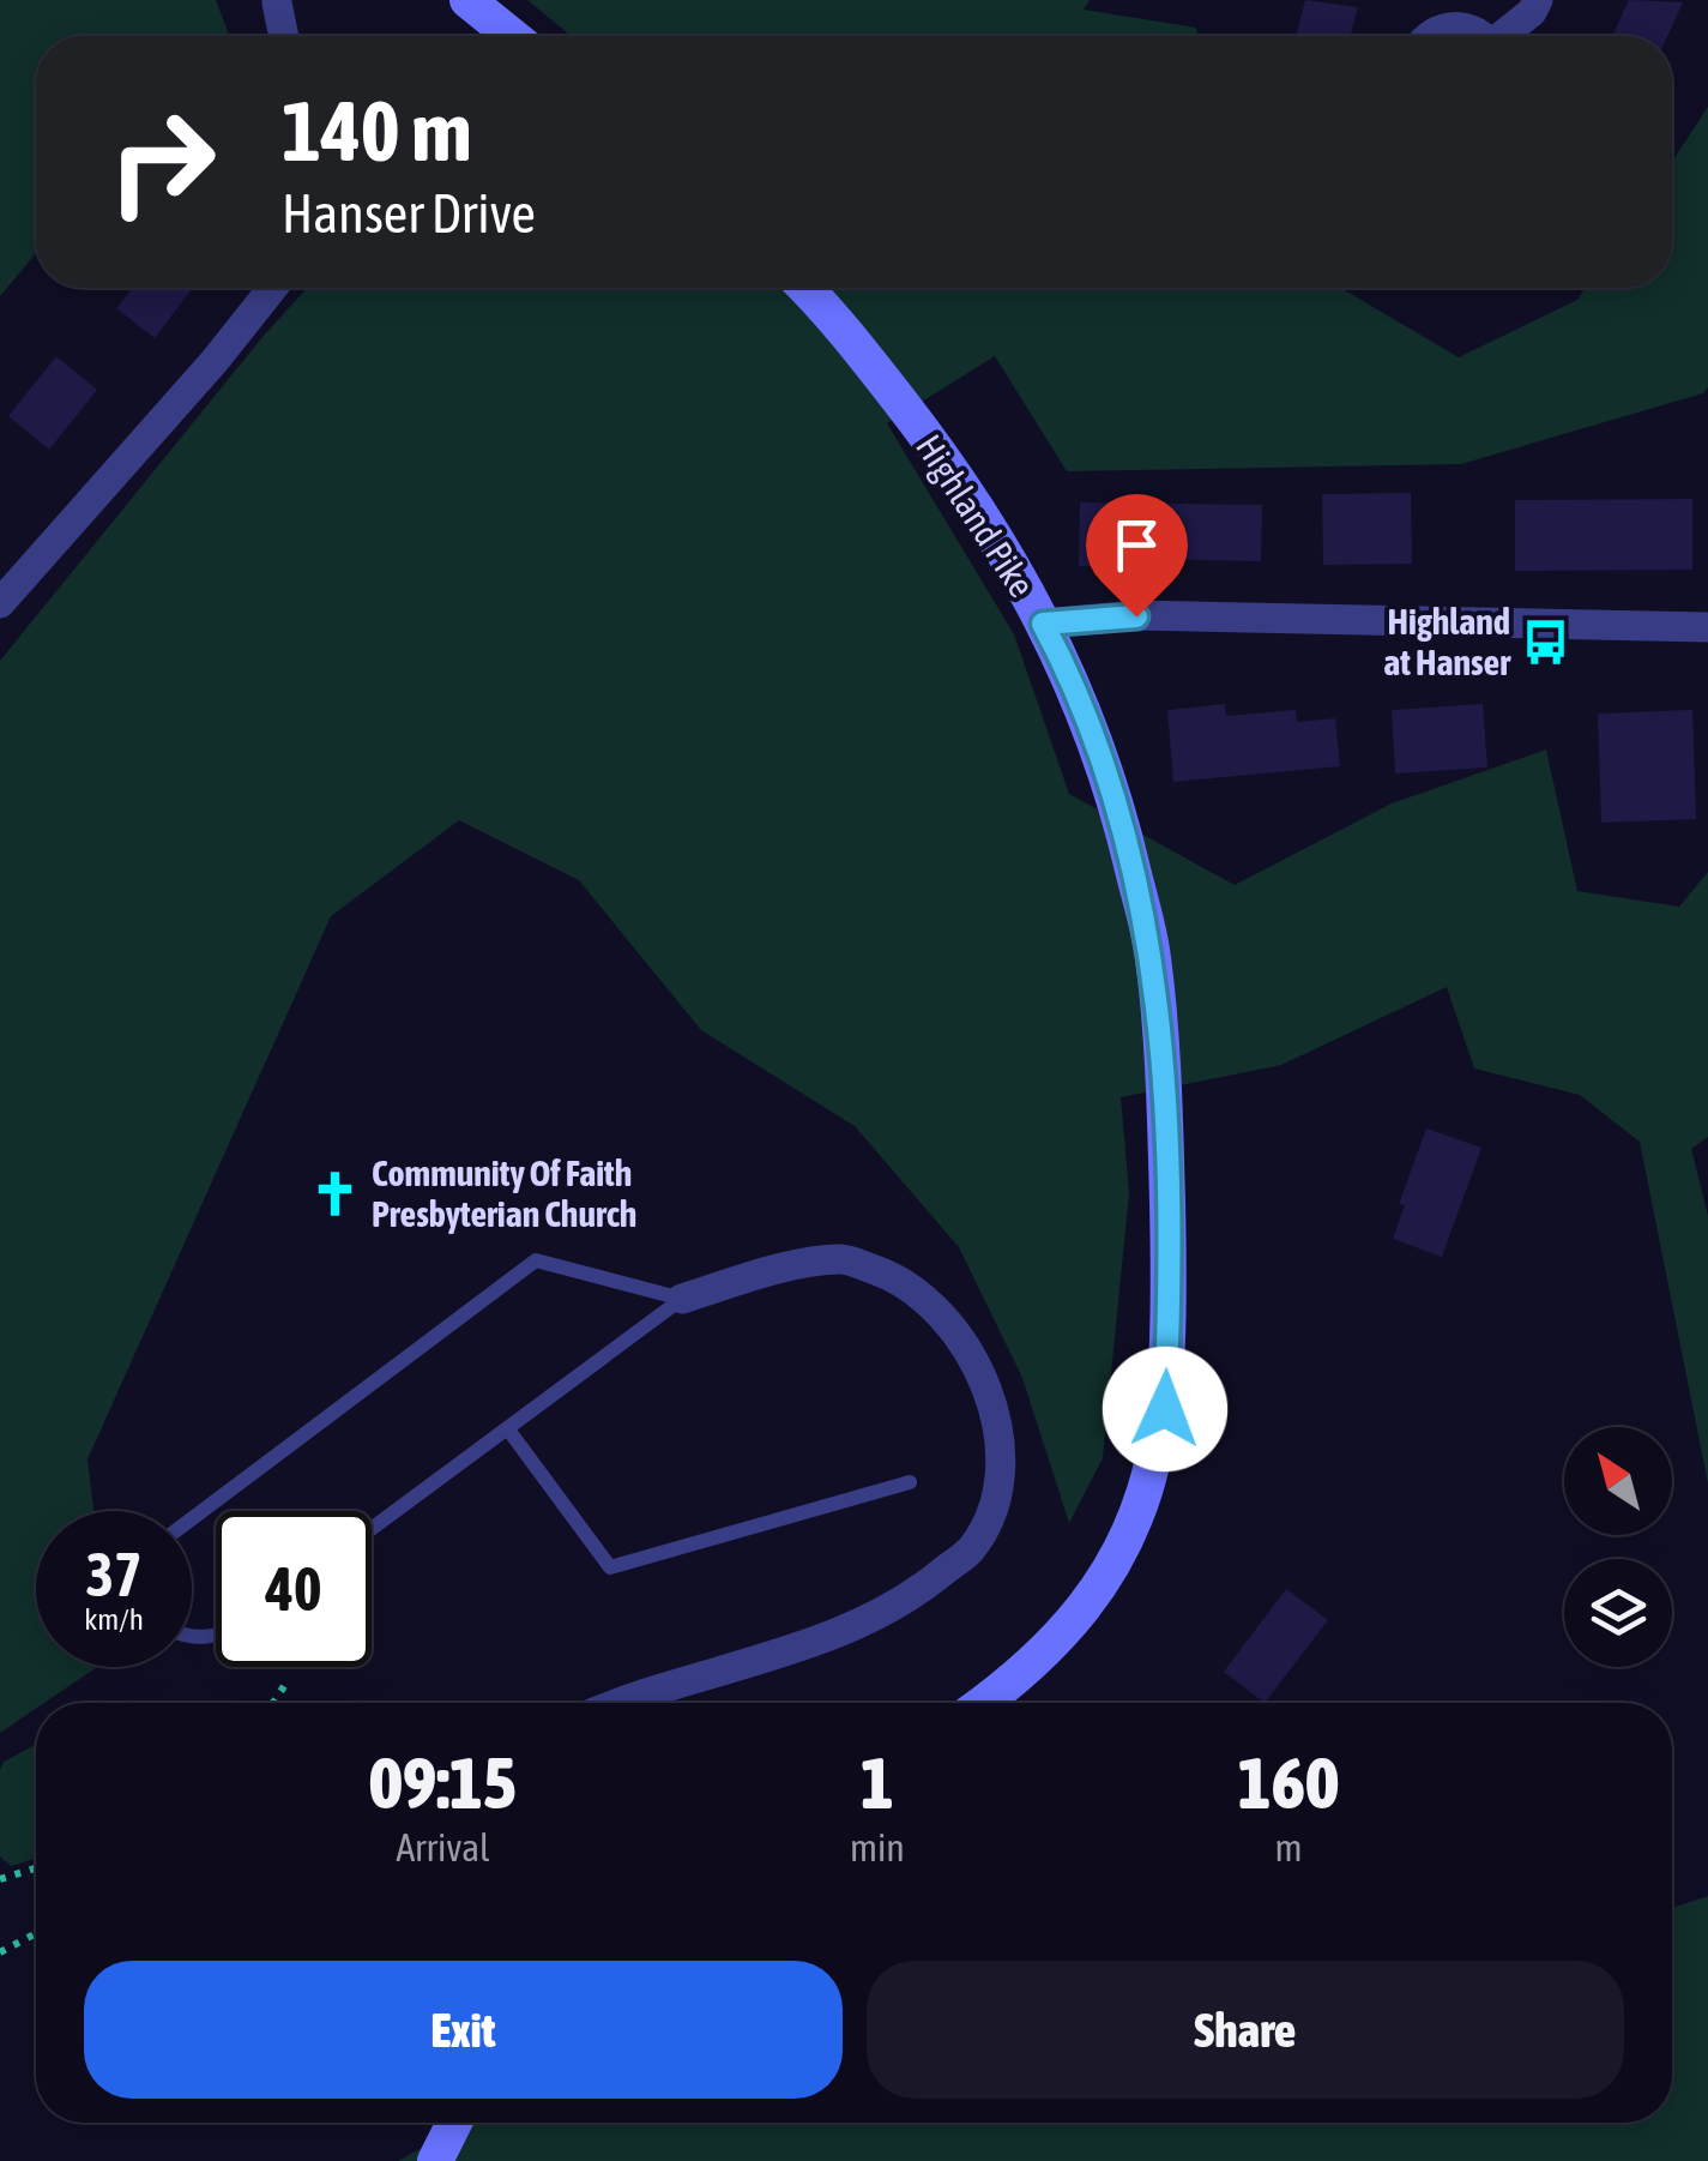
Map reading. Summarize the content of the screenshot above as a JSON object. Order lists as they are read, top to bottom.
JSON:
{
  "streets": {
    "street": ["Highland Pike"]
  },
  "places": {
    "bus stop": ["Highland at Hanser"],
    "church": ["Community Of Faith Presbyterian Church"]
  },
  "north": "top left",
  "page": {
    "turn": ["140 m", "Hanser Drive"],
    "speed": "37 km/h",
    "limit": "40",
    "eta": [
      "09:15",
      "Arrival",
      "1",
      "min",
      "160",
      "m"
    ],
    "buttons": ["Exit", "Share"]
  }
}
